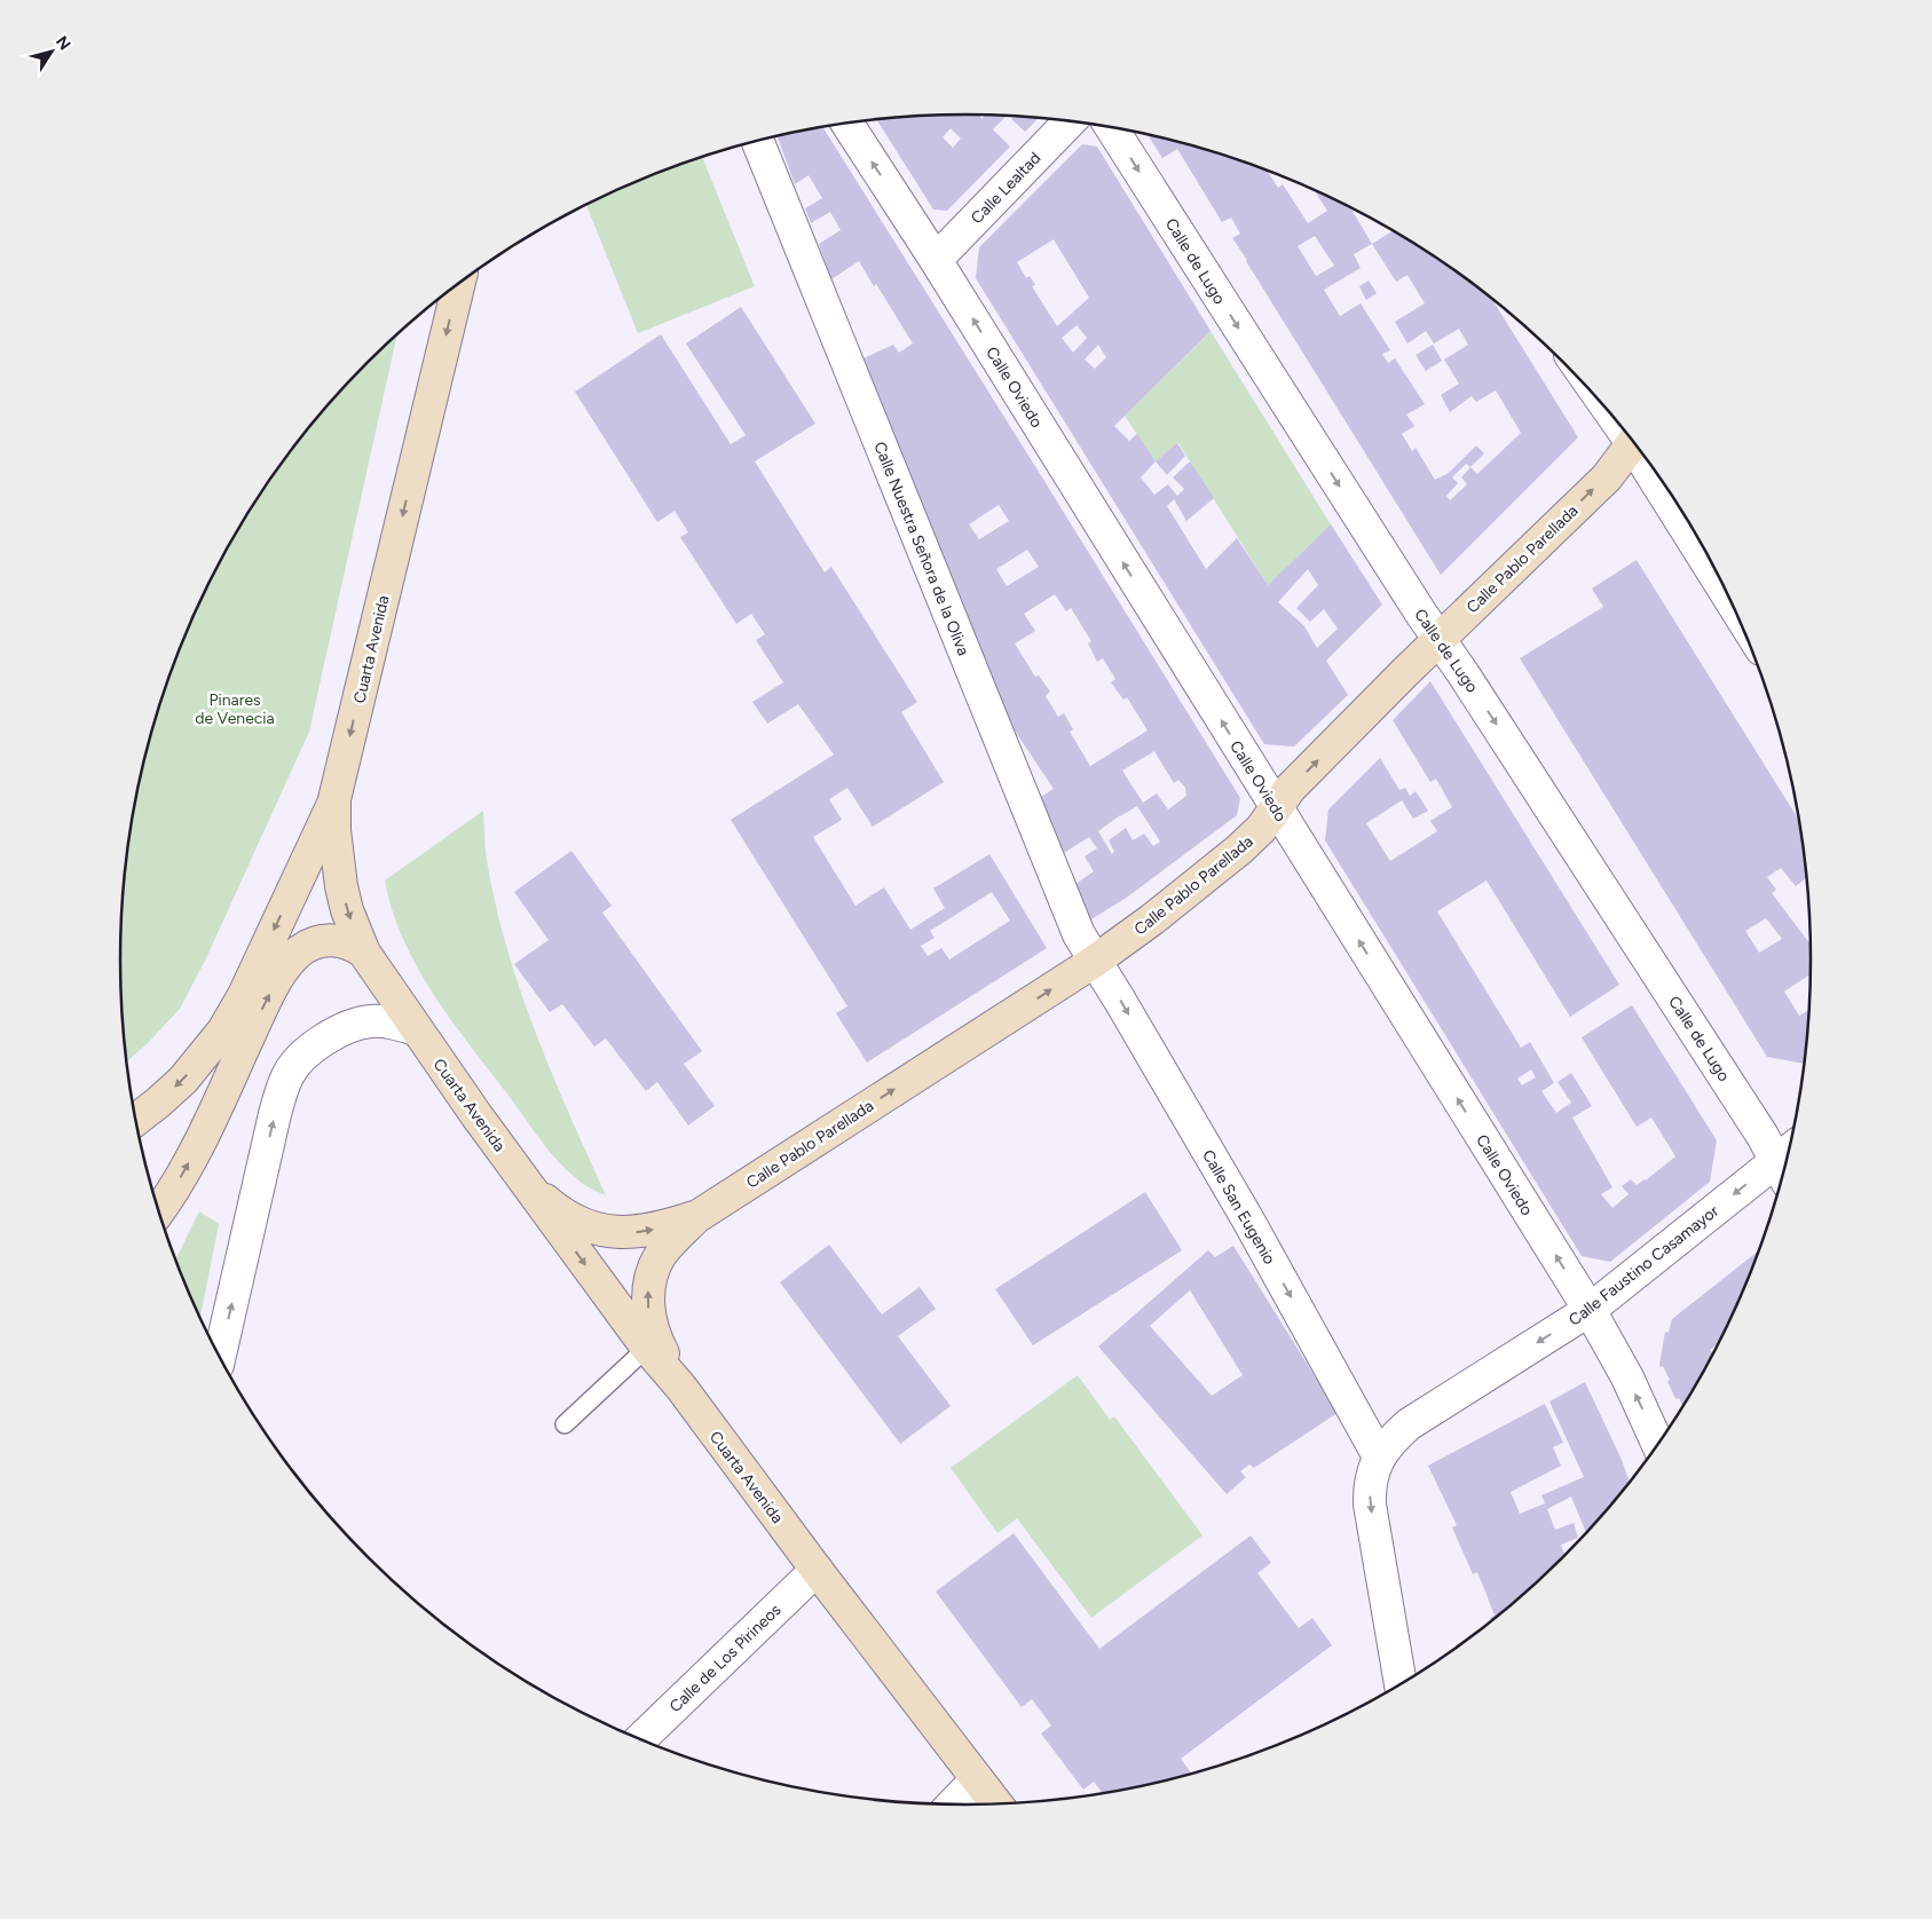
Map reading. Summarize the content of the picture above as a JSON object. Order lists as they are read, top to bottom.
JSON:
{
  "streets": {
    "street": [
      "Calle Lealtad",
      "Calle de Lugo",
      "Calle Oviedo",
      "Calle Nuestra Señora de la Oliva",
      "Calle Pablo Parellada",
      "Cuarta Avenida",
      "Calle San Eugenio",
      "Calle Faustino Casamayor",
      "Calle de Los Pirineos"
    ]
  },
  "crossings": [
    ["Calle Lealtad", "Calle Oviedo"],
    ["Calle de Lugo", "Calle Pablo Parellada"],
    ["Calle Oviedo", "Calle Pablo Parellada"],
    ["Calle Oviedo", "Calle Faustino Casamayor"],
    ["Calle Nuestra Señora de la Oliva", "Calle Pablo Parellada"],
    ["Calle Nuestra Señora de la Oliva", "Calle San Eugenio"],
    ["Calle Pablo Parellada", "Cuarta Avenida"],
    ["Calle Pablo Parellada", "Calle San Eugenio"],
    ["Cuarta Avenida", "Calle de Los Pirineos"],
    ["Calle San Eugenio", "Calle Faustino Casamayor"]
  ],
  "one_way": [
    "Calle de Lugo",
    "Calle Oviedo",
    "Calle Pablo Parellada",
    "Cuarta Avenida",
    "Calle San Eugenio",
    "Calle Faustino Casamayor"
  ],
  "parks": ["Pinares de Venecia"],
  "north": "top right"
}
